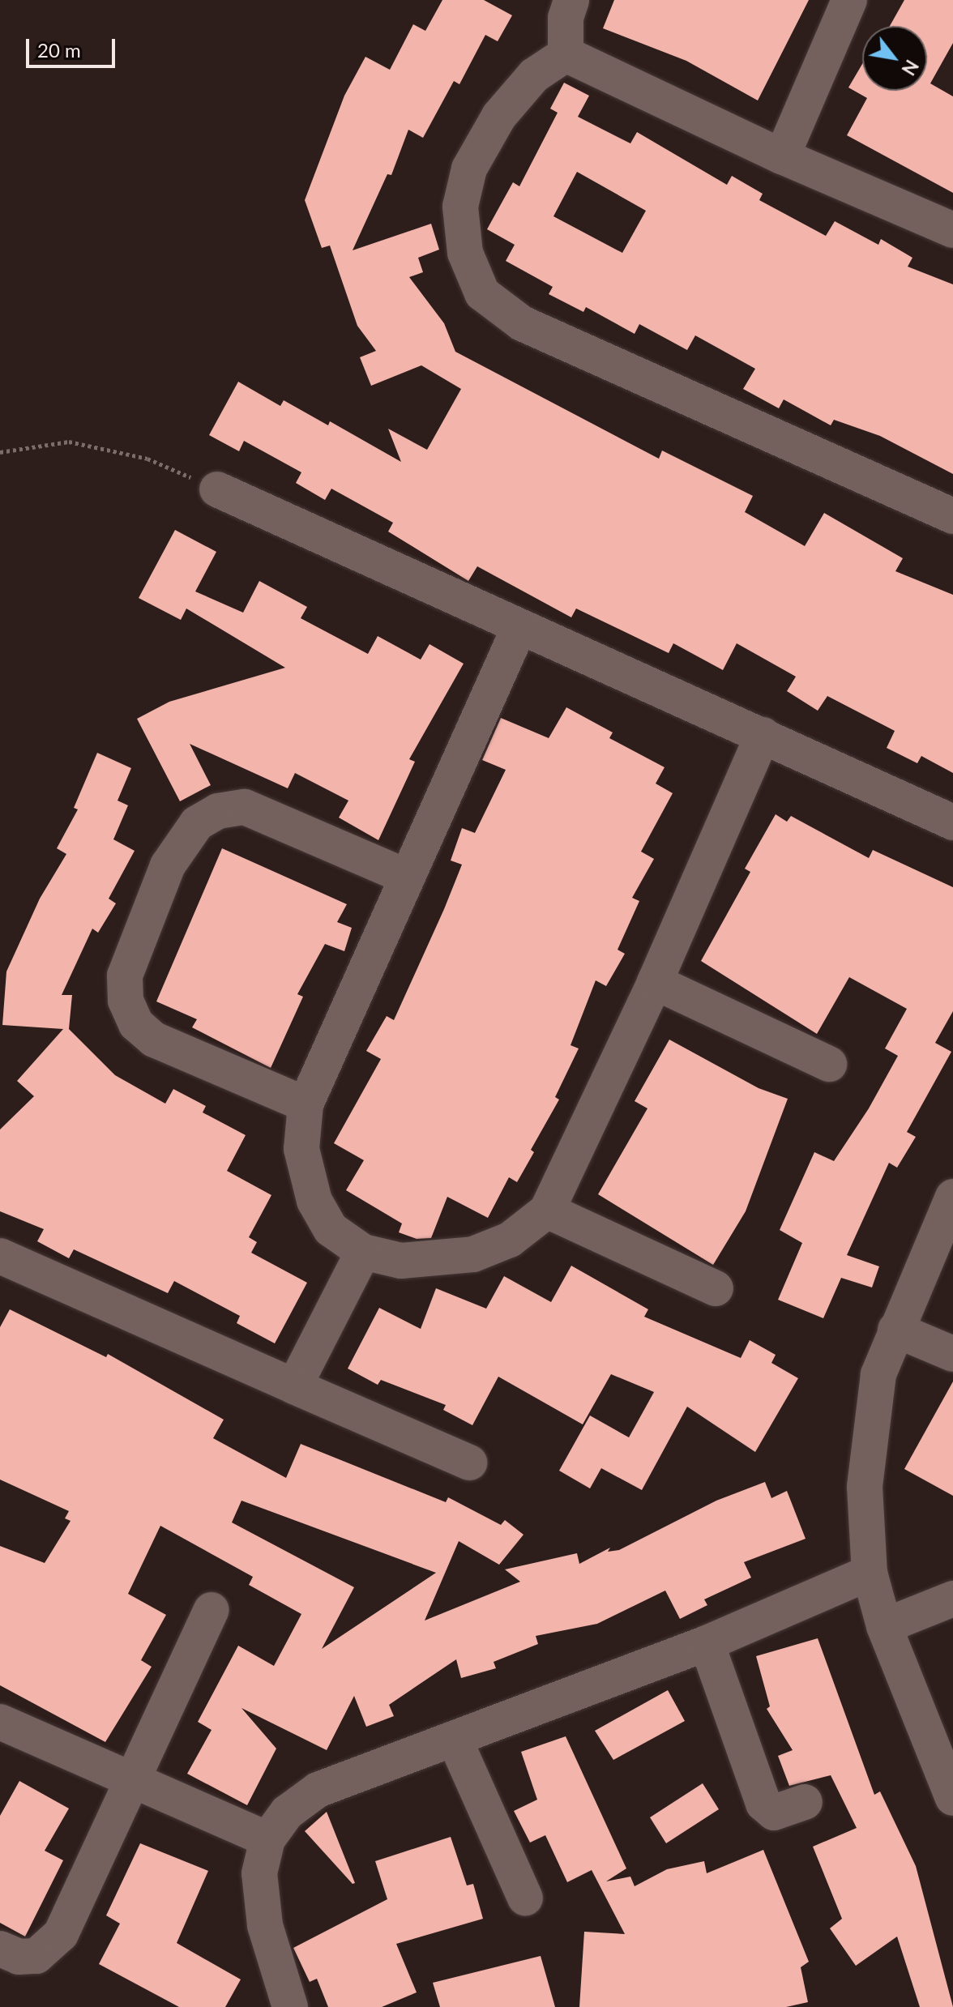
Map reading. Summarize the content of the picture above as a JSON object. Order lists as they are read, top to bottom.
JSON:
{
  "scale_bar": "20 m",
  "north": "bottom right"
}
